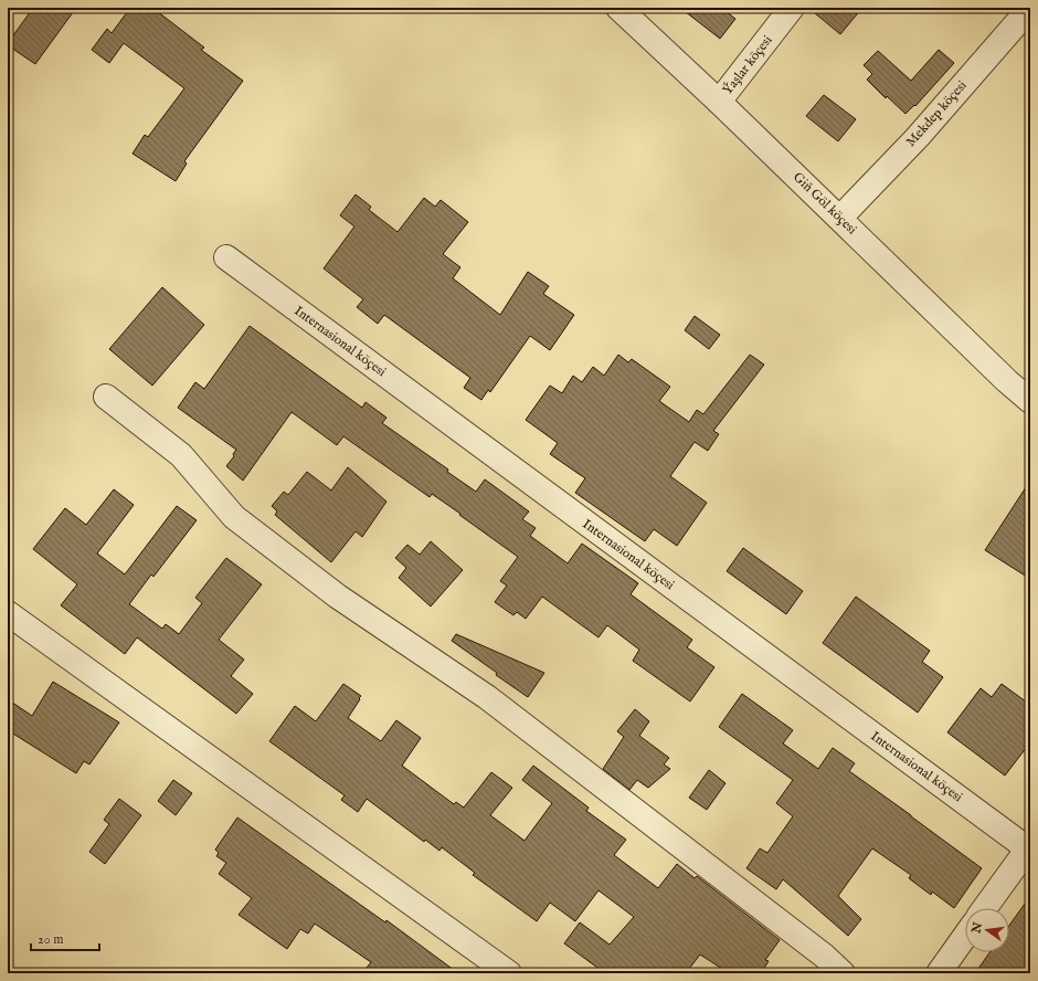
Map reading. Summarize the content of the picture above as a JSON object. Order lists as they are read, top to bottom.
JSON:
{
  "streets": {
    "street": [
      "Ýaşlar köçesi",
      "Mekdep köçesi",
      "Giň Göl köçesi",
      "Internasional köçesi"
    ]
  },
  "crossings": [
    ["Ýaşlar köçesi", "Giň Göl köçesi"],
    ["Mekdep köçesi", "Giň Göl köçesi"]
  ],
  "scale_bar": "20 m",
  "north": "left"
}
